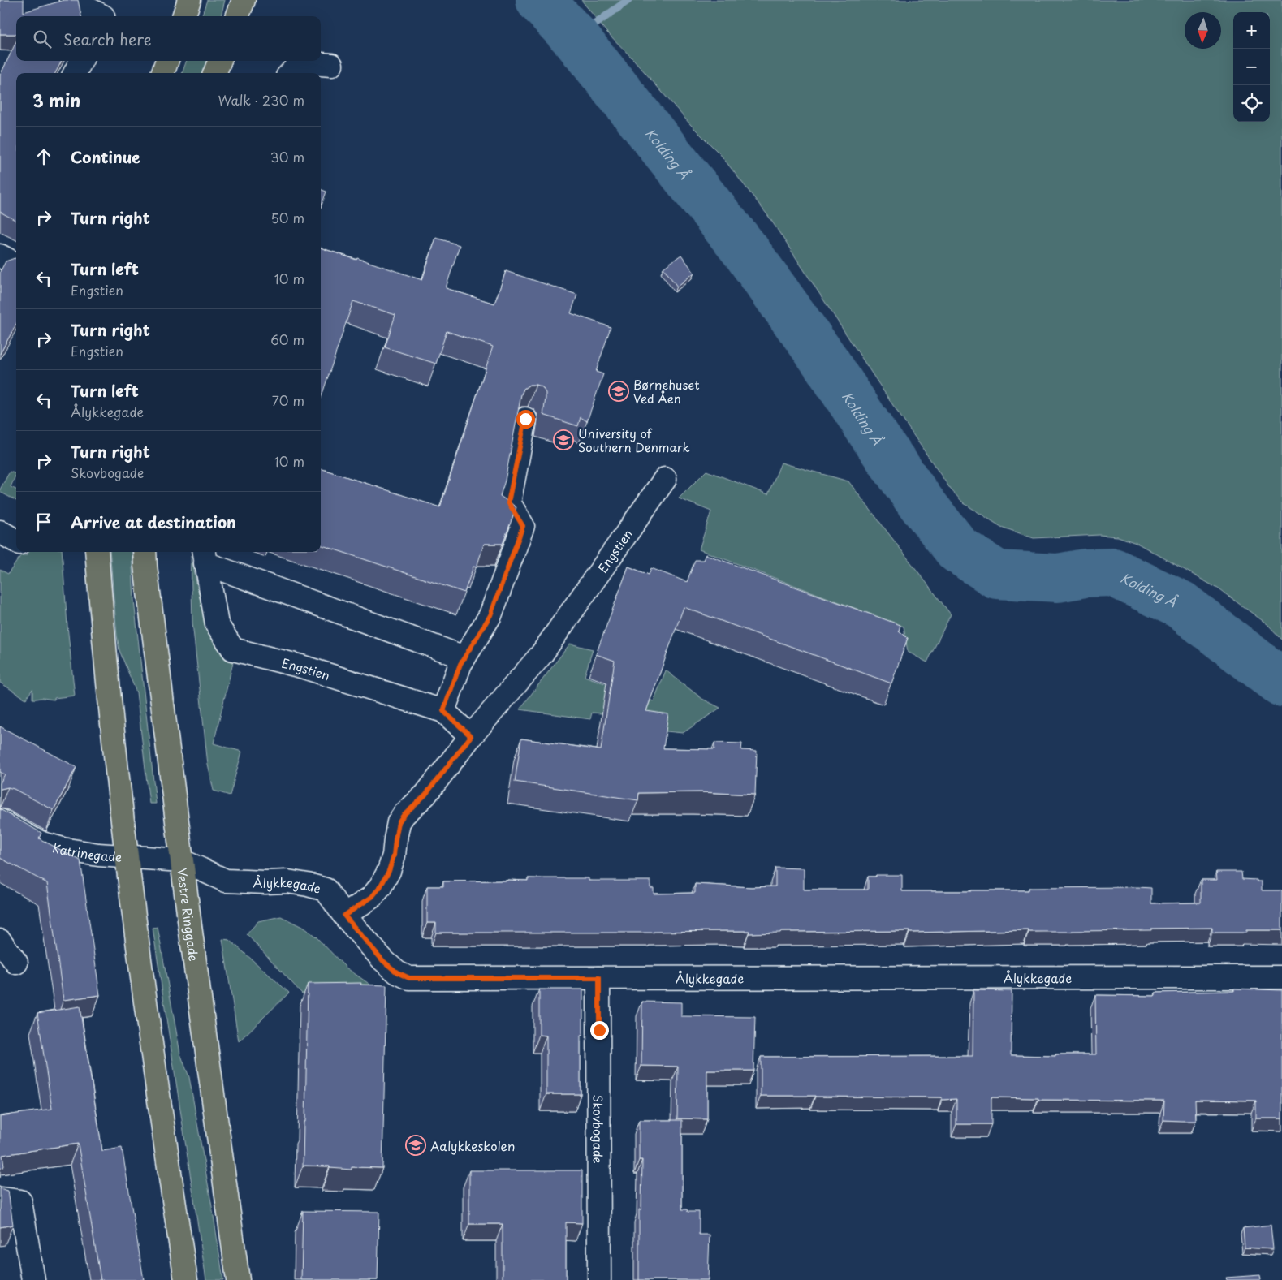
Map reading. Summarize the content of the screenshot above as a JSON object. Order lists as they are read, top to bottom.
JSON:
{
  "streets": {
    "main road": ["Vestre Ringgade"],
    "street": [
      "Engstien",
      "Katrinegade",
      "Ålykkegade",
      "Skovbogade"
    ]
  },
  "crossings": [
    ["Engstien", "Ålykkegade"],
    ["Katrinegade", "Ålykkegade"],
    ["Katrinegade", "Vestre Ringgade"],
    ["Ålykkegade", "Vestre Ringgade"],
    ["Ålykkegade", "Skovbogade"]
  ],
  "water": ["Kolding Å"],
  "places": {
    "school or university": ["Børnehuset Ved Åen", "University of Southern Denmark", "Aalykkeskolen"]
  },
  "north": "bottom",
  "page": {
    "map_buttons": ["+", "−"],
    "search": "Search here",
    "heading": ["3 min", "Walk · 230 m"],
    "list": [
      ["Continue", "30 m"],
      ["Turn right", "50 m"],
      ["Turn left", "Engstien", "10 m"],
      ["Turn right", "Engstien", "60 m"],
      ["Turn left", "Ålykkegade", "70 m"],
      ["Turn right", "Skovbogade", "10 m"],
      "Arrive at destination"
    ]
  }
}
